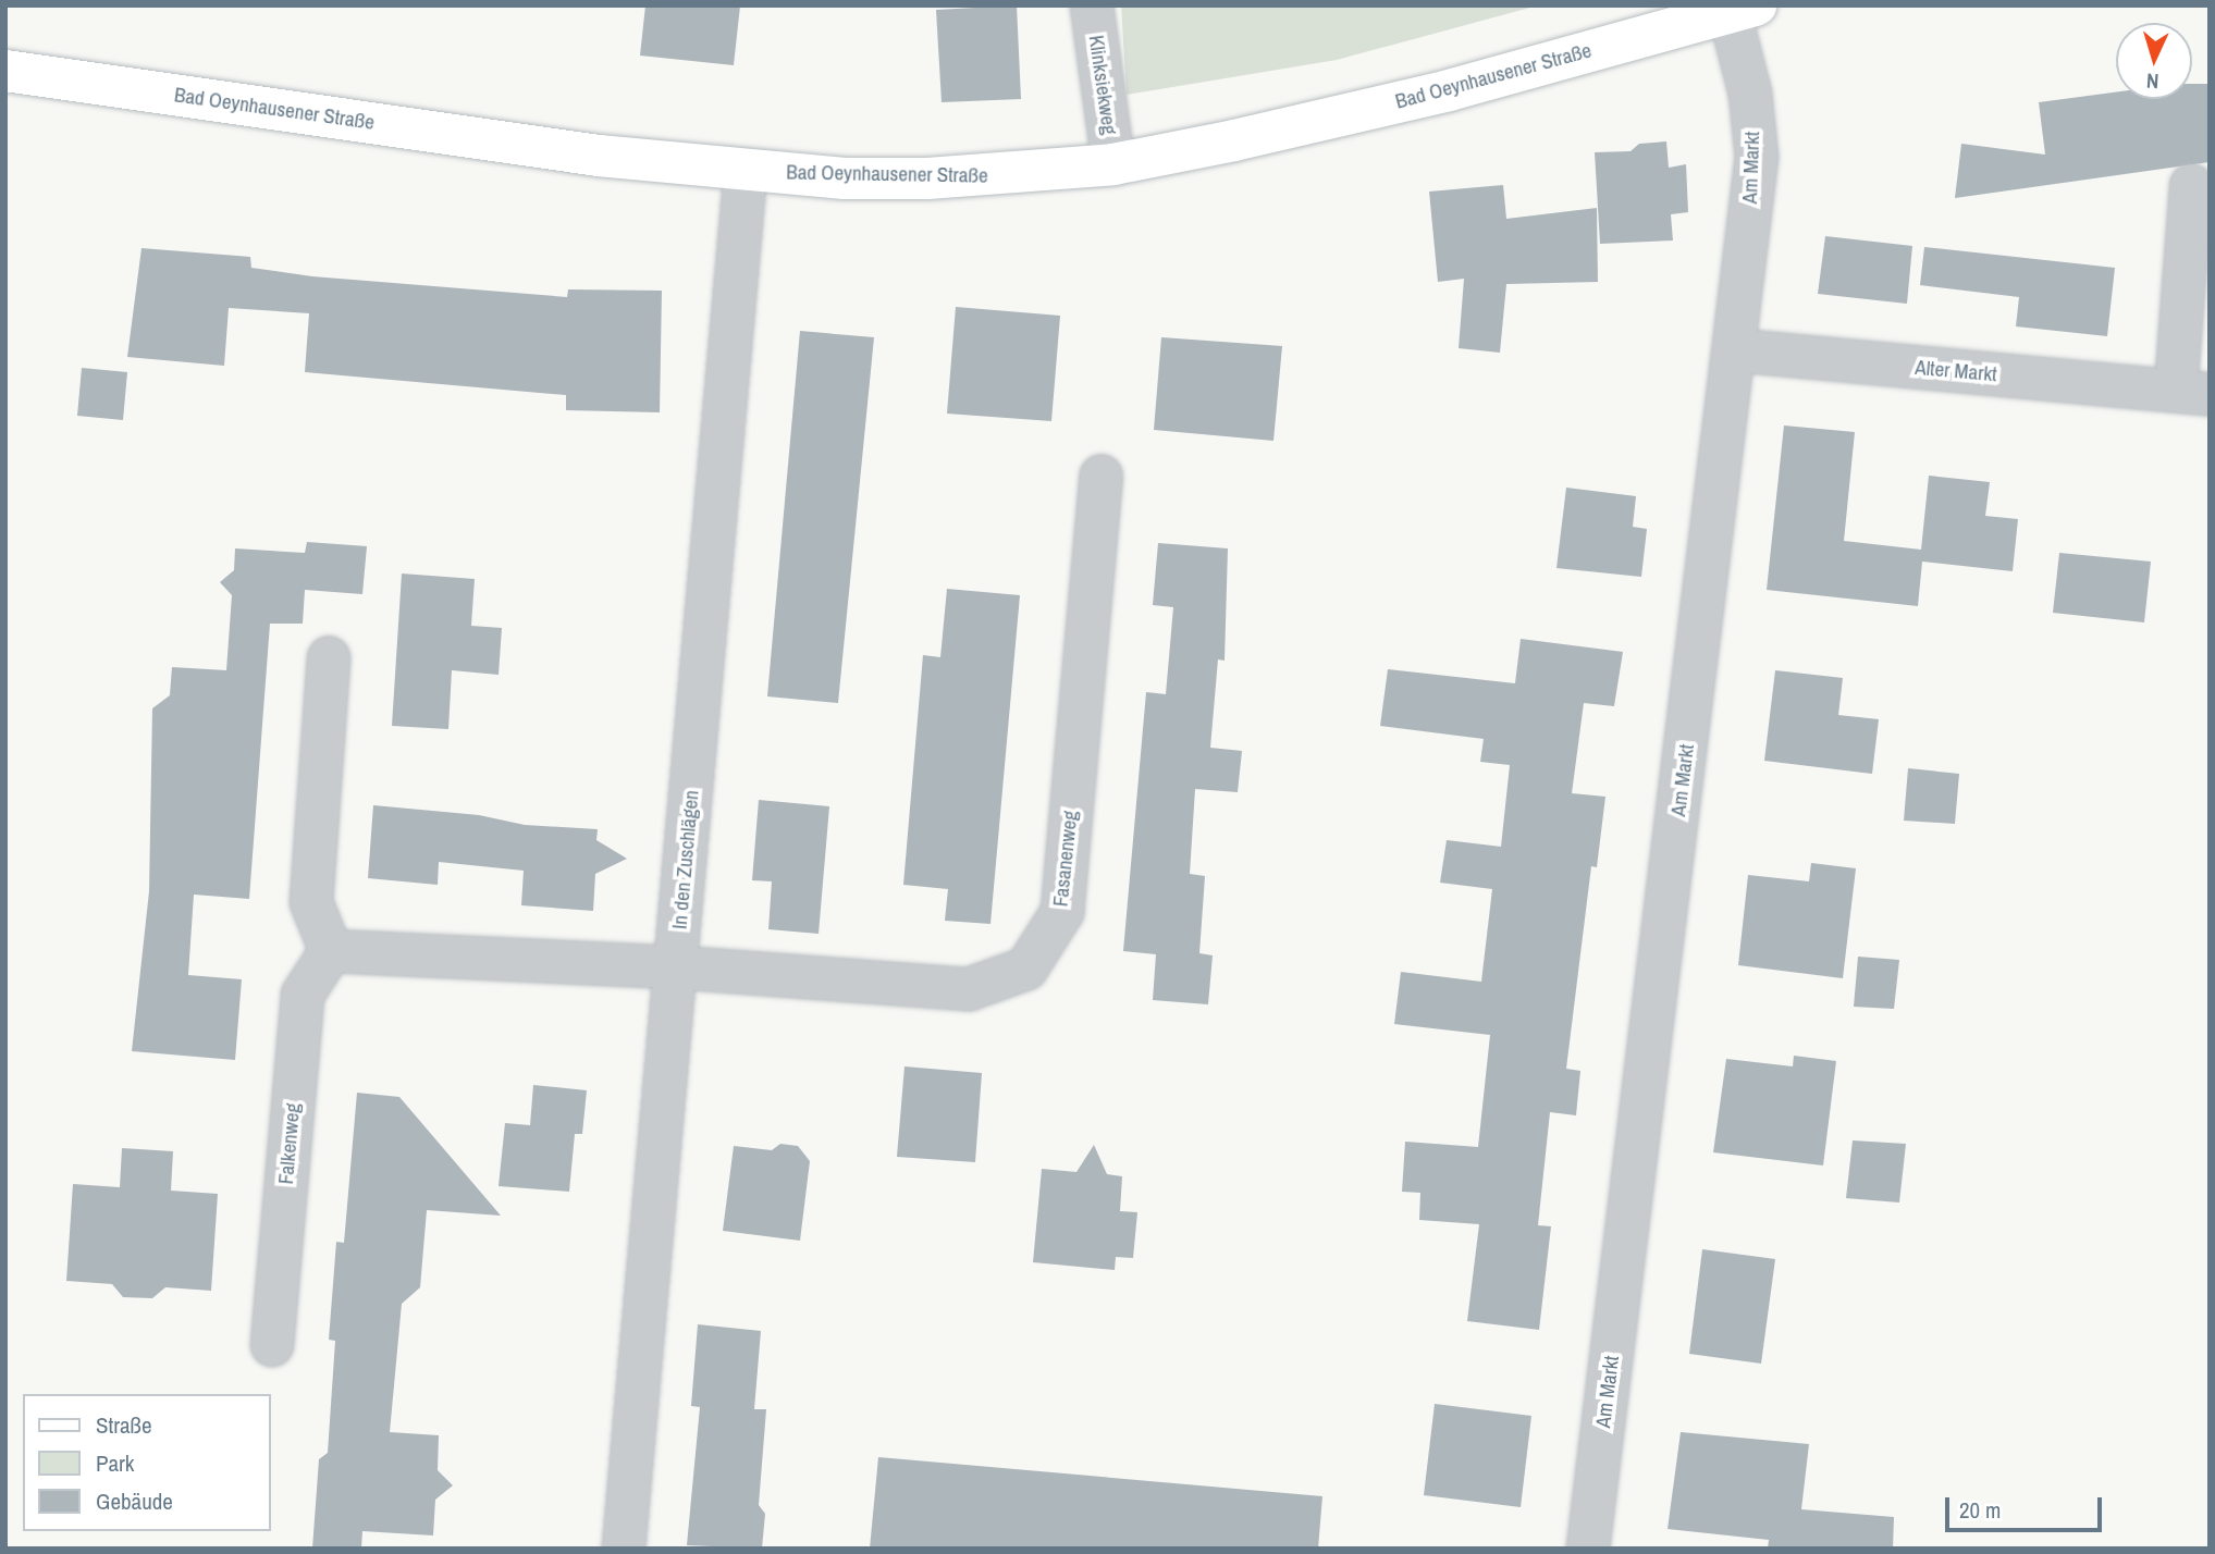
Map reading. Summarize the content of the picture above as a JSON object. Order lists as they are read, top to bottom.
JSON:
{
  "streets": {
    "main road": ["Bad Oeynhausener Straße"],
    "street": [
      "Klinksiekweg",
      "Am Markt",
      "Alter Markt",
      "Fasanenweg",
      "In den Zuschlägen",
      "Falkenweg"
    ]
  },
  "crossings": [
    ["Bad Oeynhausener Straße", "Klinksiekweg"],
    ["Bad Oeynhausener Straße", "Am Markt"],
    ["Bad Oeynhausener Straße", "In den Zuschlägen"],
    ["Am Markt", "Alter Markt"],
    ["Fasanenweg", "In den Zuschlägen"]
  ],
  "legend": ["Straße", "Park", "Gebäude"],
  "scale_bar": "20 m",
  "north": "bottom"
}
